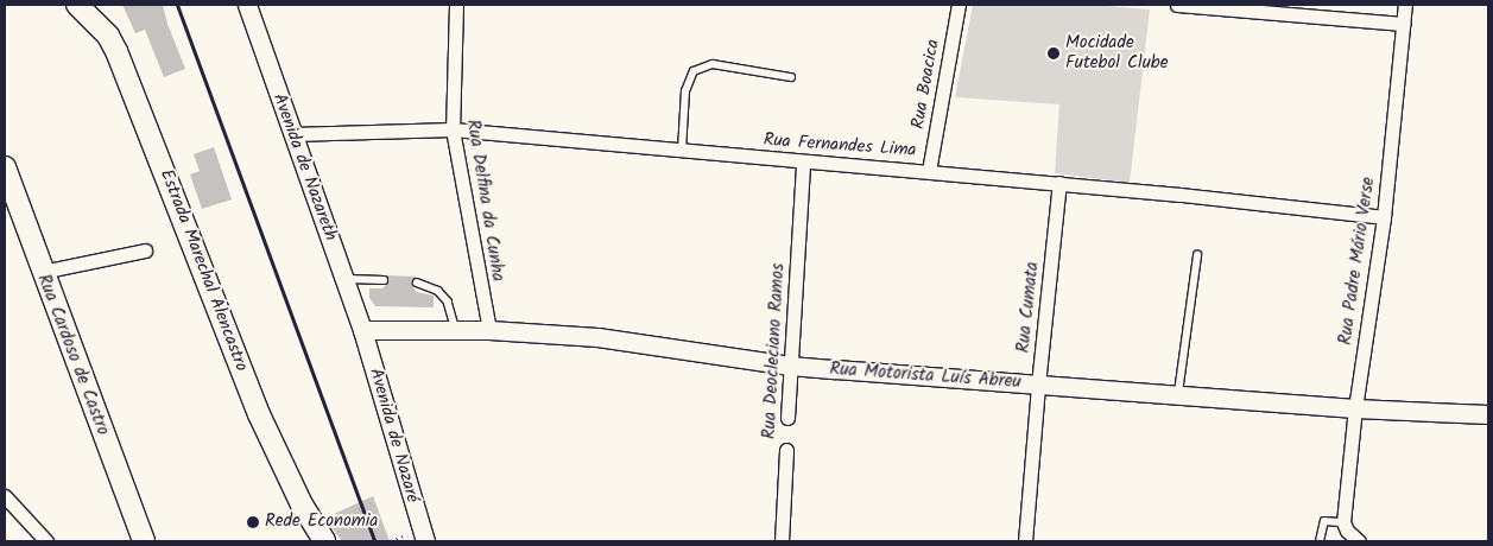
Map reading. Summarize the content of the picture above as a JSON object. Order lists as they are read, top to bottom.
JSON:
{
  "streets": {
    "main road": [
      "Avenida de Nazareth",
      "Estrada Marechal Alencastro",
      "Rua Cardoso de Castro",
      "Rua Motorista Luís Abreu",
      "Avenida de Nazaré"
    ],
    "street": [
      "Rua Boacica",
      "Rua Fernandes Lima",
      "Rua Delfina da Cunha",
      "Rua Padre Mário Verse",
      "Rua Cumata",
      "Rua Deocleciano Ramos"
    ]
  },
  "crossings": [
    ["Rua Boacica", "Rua Fernandes Lima"],
    ["Rua Fernandes Lima", "Avenida de Nazareth"],
    ["Rua Fernandes Lima", "Rua Delfina da Cunha"],
    ["Rua Fernandes Lima", "Rua Padre Mário Verse"],
    ["Rua Fernandes Lima", "Rua Cumata"],
    ["Rua Fernandes Lima", "Rua Deocleciano Ramos"],
    ["Avenida de Nazareth", "Rua Motorista Luís Abreu"],
    ["Avenida de Nazareth", "Avenida de Nazaré"],
    ["Rua Delfina da Cunha", "Rua Motorista Luís Abreu"],
    ["Rua Padre Mário Verse", "Rua Motorista Luís Abreu"],
    ["Rua Cumata", "Rua Motorista Luís Abreu"],
    ["Rua Deocleciano Ramos", "Rua Motorista Luís Abreu"],
    ["Rua Motorista Luís Abreu", "Avenida de Nazaré"]
  ],
  "places": ["Mocidade Futebol Clube", "Rede Economia"]
}
